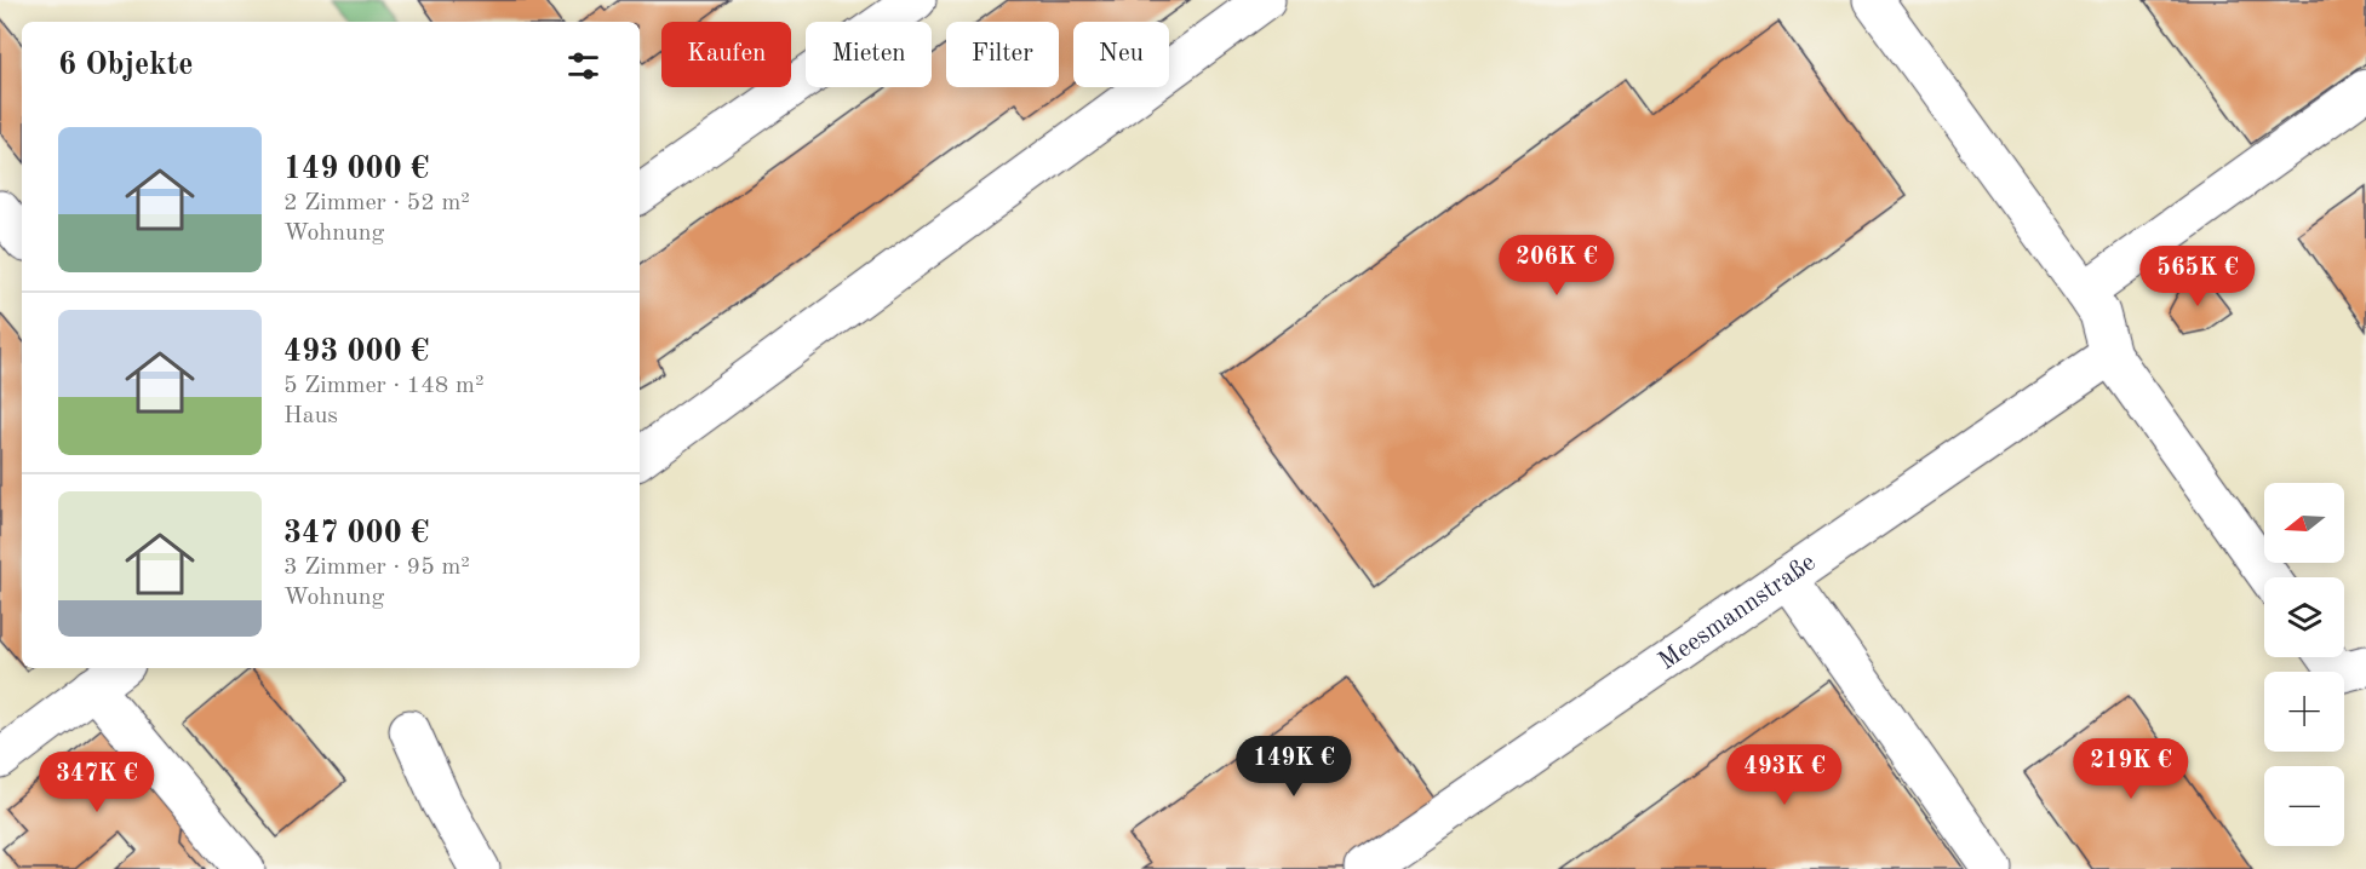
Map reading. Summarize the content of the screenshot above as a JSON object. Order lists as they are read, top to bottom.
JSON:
{
  "streets": {
    "street": ["Meesmannstraße"]
  },
  "north": "left",
  "page": {
    "chip": [
      "Kaufen",
      "Mieten",
      "Filter",
      "Neu"
    ],
    "heading": "6 Objekte",
    "list": [
      {
        "name": "149 000 €",
        "note": "2 Zimmer · 52 m² · Wohnung"
      },
      {
        "name": "493 000 €",
        "note": "5 Zimmer · 148 m² · Haus"
      },
      {
        "name": "347 000 €",
        "note": "3 Zimmer · 95 m² · Wohnung"
      }
    ],
    "price": [
      "206K €",
      "565K €",
      "149K €",
      "219K €",
      "493K €",
      "347K €"
    ],
    "map_buttons": ["+", "−"]
  }
}
